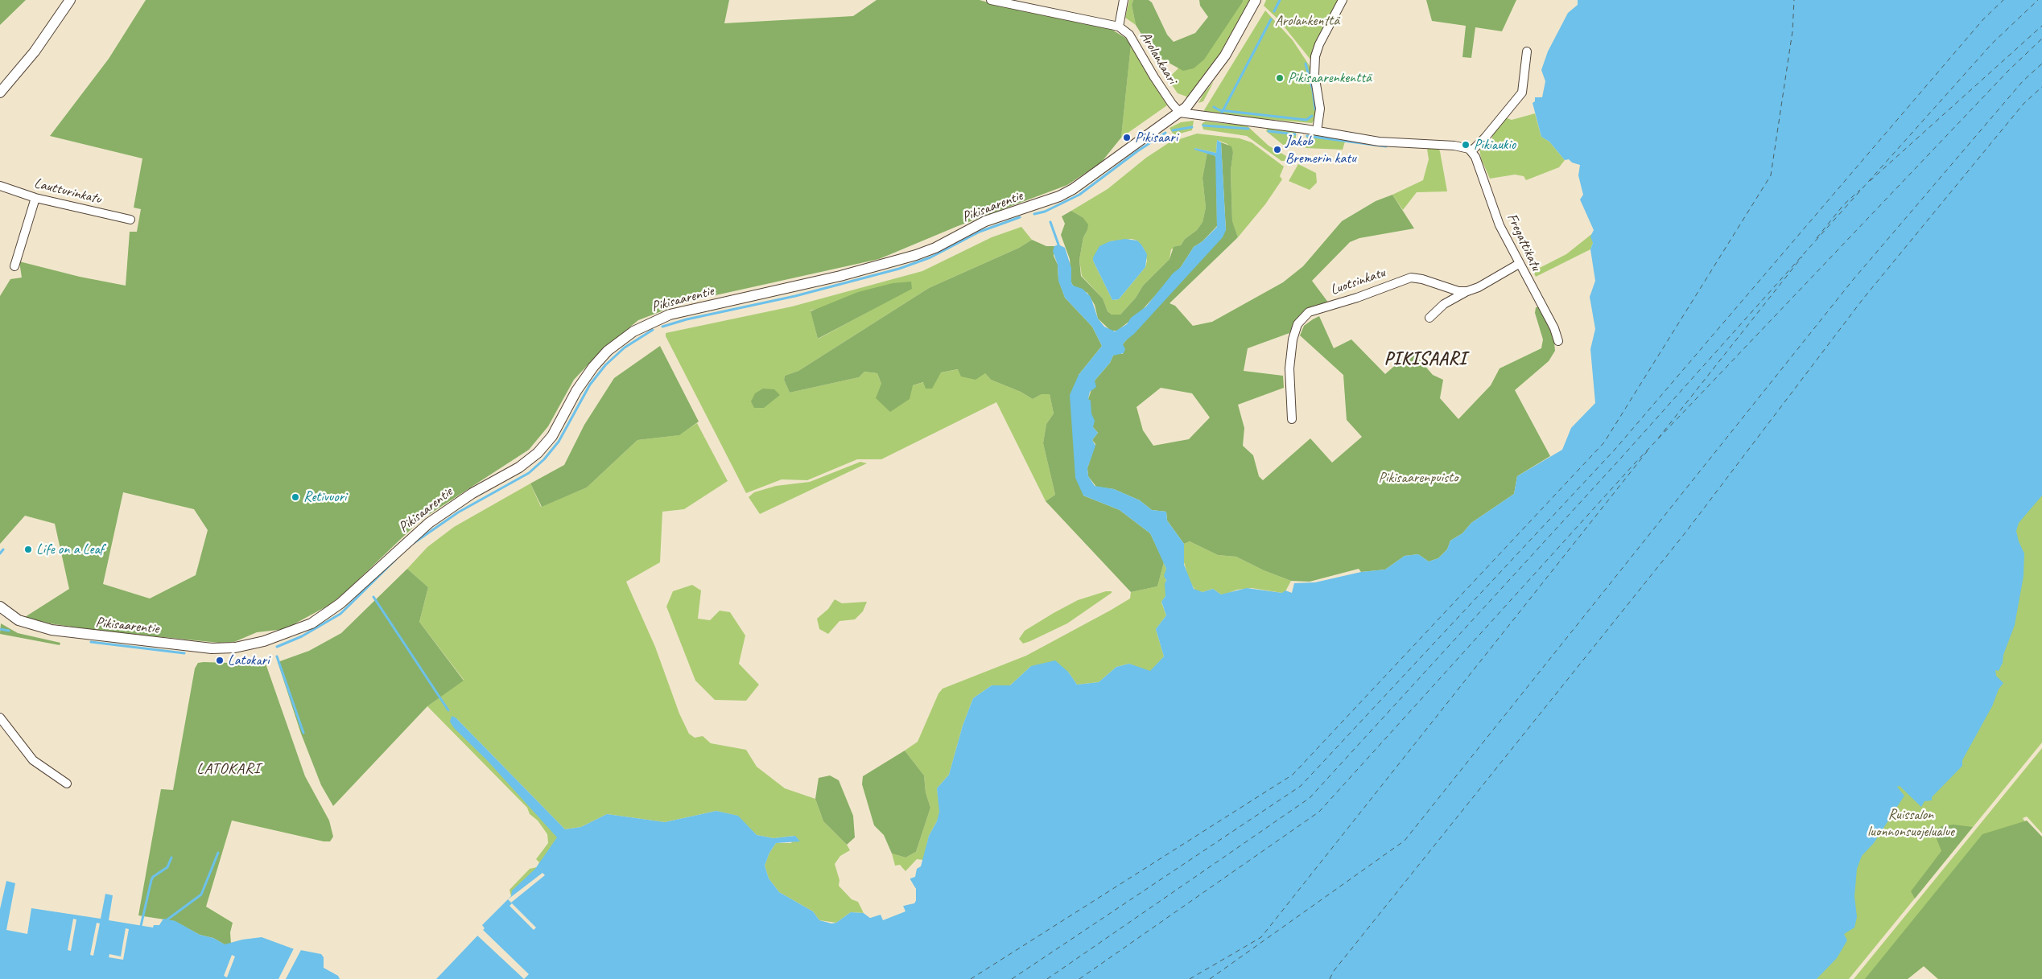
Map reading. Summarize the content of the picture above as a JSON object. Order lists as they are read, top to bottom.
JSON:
{
  "streets": {
    "street": [
      "Arolankaari",
      "Lautturinkatu",
      "Pikisaarentie",
      "Fregattikatu",
      "Luotsinkatu"
    ]
  },
  "crossings": [
    ["Arolankaari", "Pikisaarentie"]
  ],
  "districts": ["PIKISAARI", "LATOKARI"],
  "parks": ["Arolankenttä", "Pikisaarenpuisto", "Ruissalon luonnonsuojelualue"],
  "places": [
    "Pikisaarenkenttä",
    "Pikisaari",
    "Pikiaukio",
    "Jakob Bremerin katu",
    "Retivuori",
    "Life on a Leaf",
    "Latokari"
  ]
}
